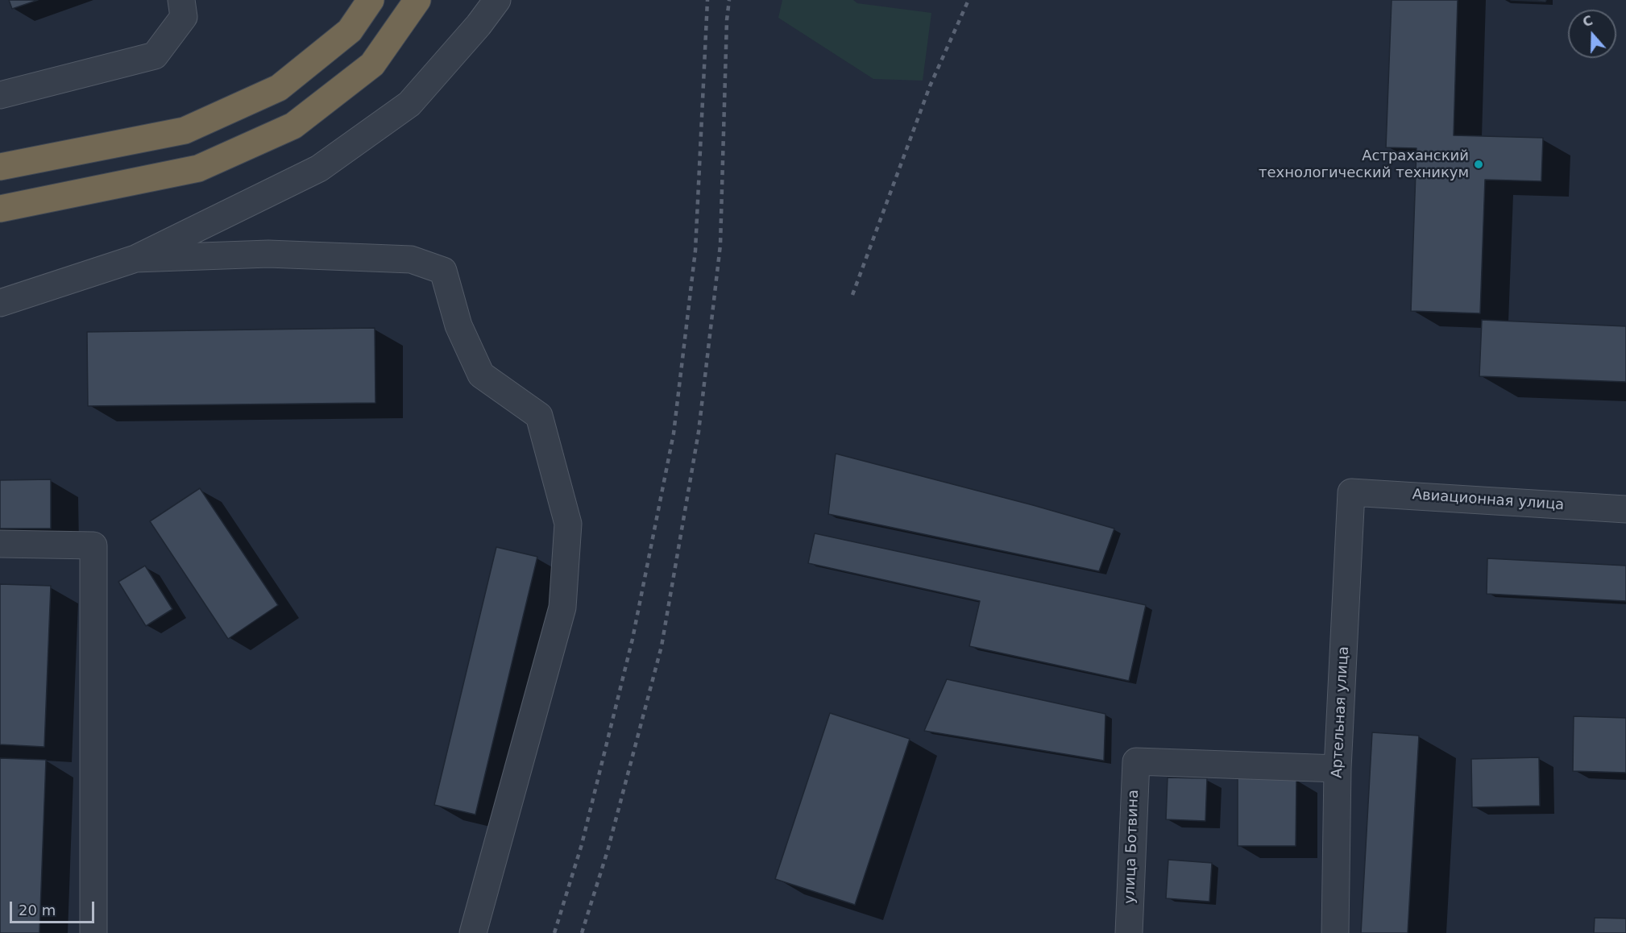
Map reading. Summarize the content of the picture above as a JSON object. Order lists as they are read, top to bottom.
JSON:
{
  "streets": {
    "street": ["Авиационная улица", "Артельная улица", "улица Ботвина"]
  },
  "crossings": [
    ["Авиационная улица", "Артельная улица"],
    ["Артельная улица", "улица Ботвина"]
  ],
  "places": ["Астраханский технологический техникум"],
  "scale_bar": "20 m",
  "north": "top"
}
